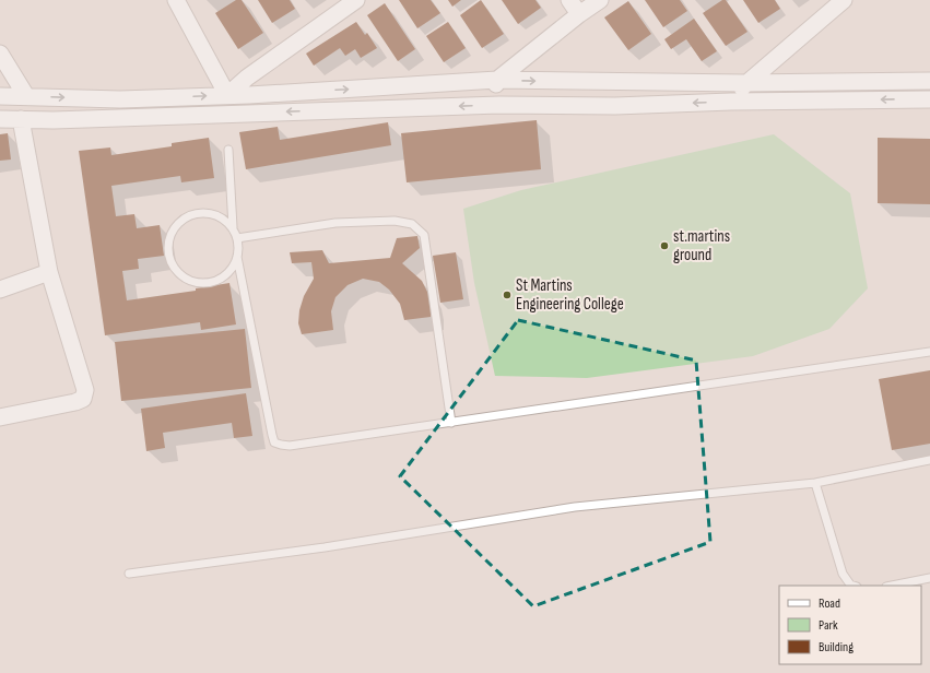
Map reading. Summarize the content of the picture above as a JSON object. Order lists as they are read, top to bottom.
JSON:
{
  "places": ["st.martins ground", "St Martins Engineering College"],
  "legend": ["Road", "Park", "Building"]
}
